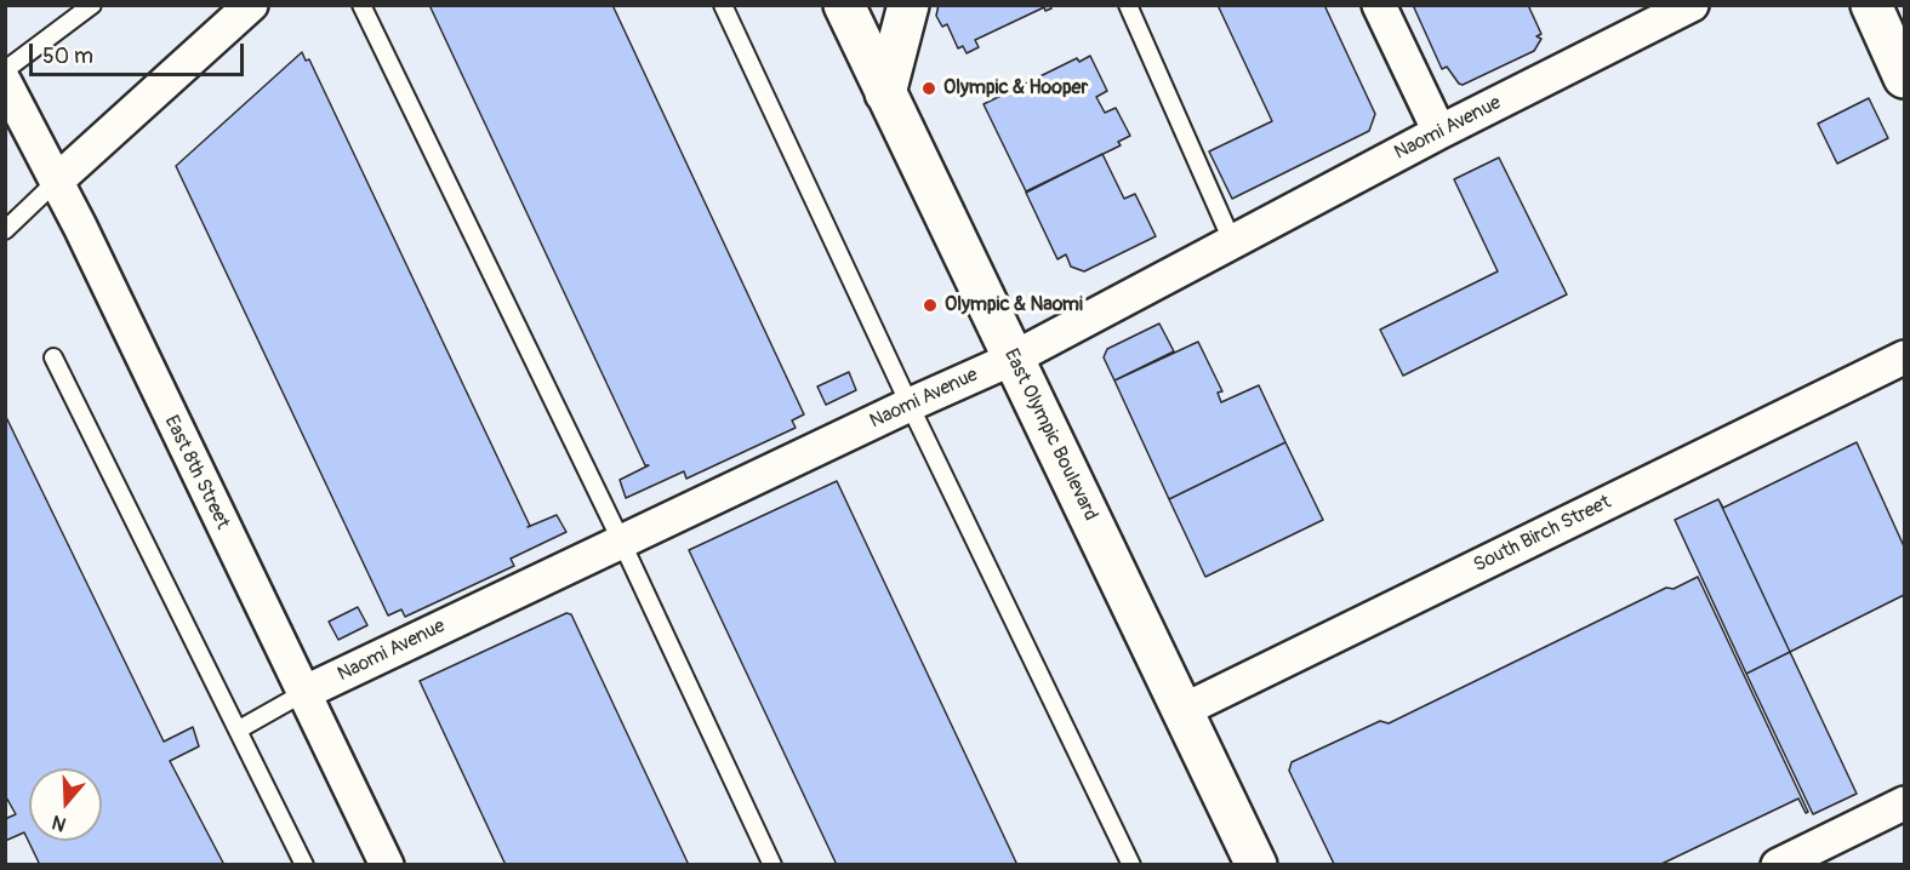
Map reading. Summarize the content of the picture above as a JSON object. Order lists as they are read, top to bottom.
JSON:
{
  "streets": {
    "main road": ["East Olympic Boulevard"],
    "street": ["Naomi Avenue", "East 8th Street", "South Birch Street"]
  },
  "crossings": [
    ["Naomi Avenue", "East Olympic Boulevard"],
    ["Naomi Avenue", "East 8th Street"],
    ["East Olympic Boulevard", "South Birch Street"]
  ],
  "places": ["Olympic & Hooper", "Olympic & Naomi"],
  "scale_bar": "50 m",
  "north": "bottom"
}
